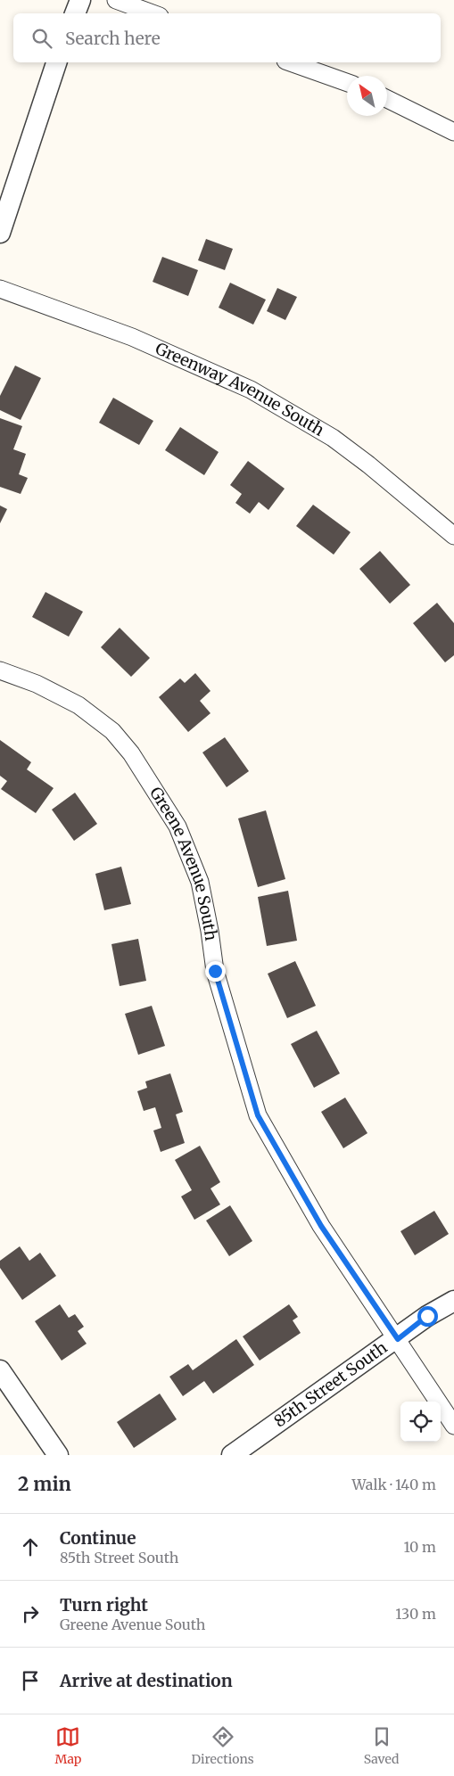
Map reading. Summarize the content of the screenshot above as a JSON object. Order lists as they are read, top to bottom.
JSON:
{
  "streets": {
    "street": ["Greenway Avenue South", "Greene Avenue South", "85th Street South"]
  },
  "crossings": [
    ["Greene Avenue South", "85th Street South"]
  ],
  "north": "top left",
  "page": {
    "search": "Search here",
    "heading": ["2 min", "Walk · 140 m"],
    "list": [
      ["Continue", "85th Street South", "10 m"],
      ["Turn right", "Greene Avenue South", "130 m"],
      "Arrive at destination"
    ],
    "nav": ["Map", "Directions", "Saved"]
  }
}
